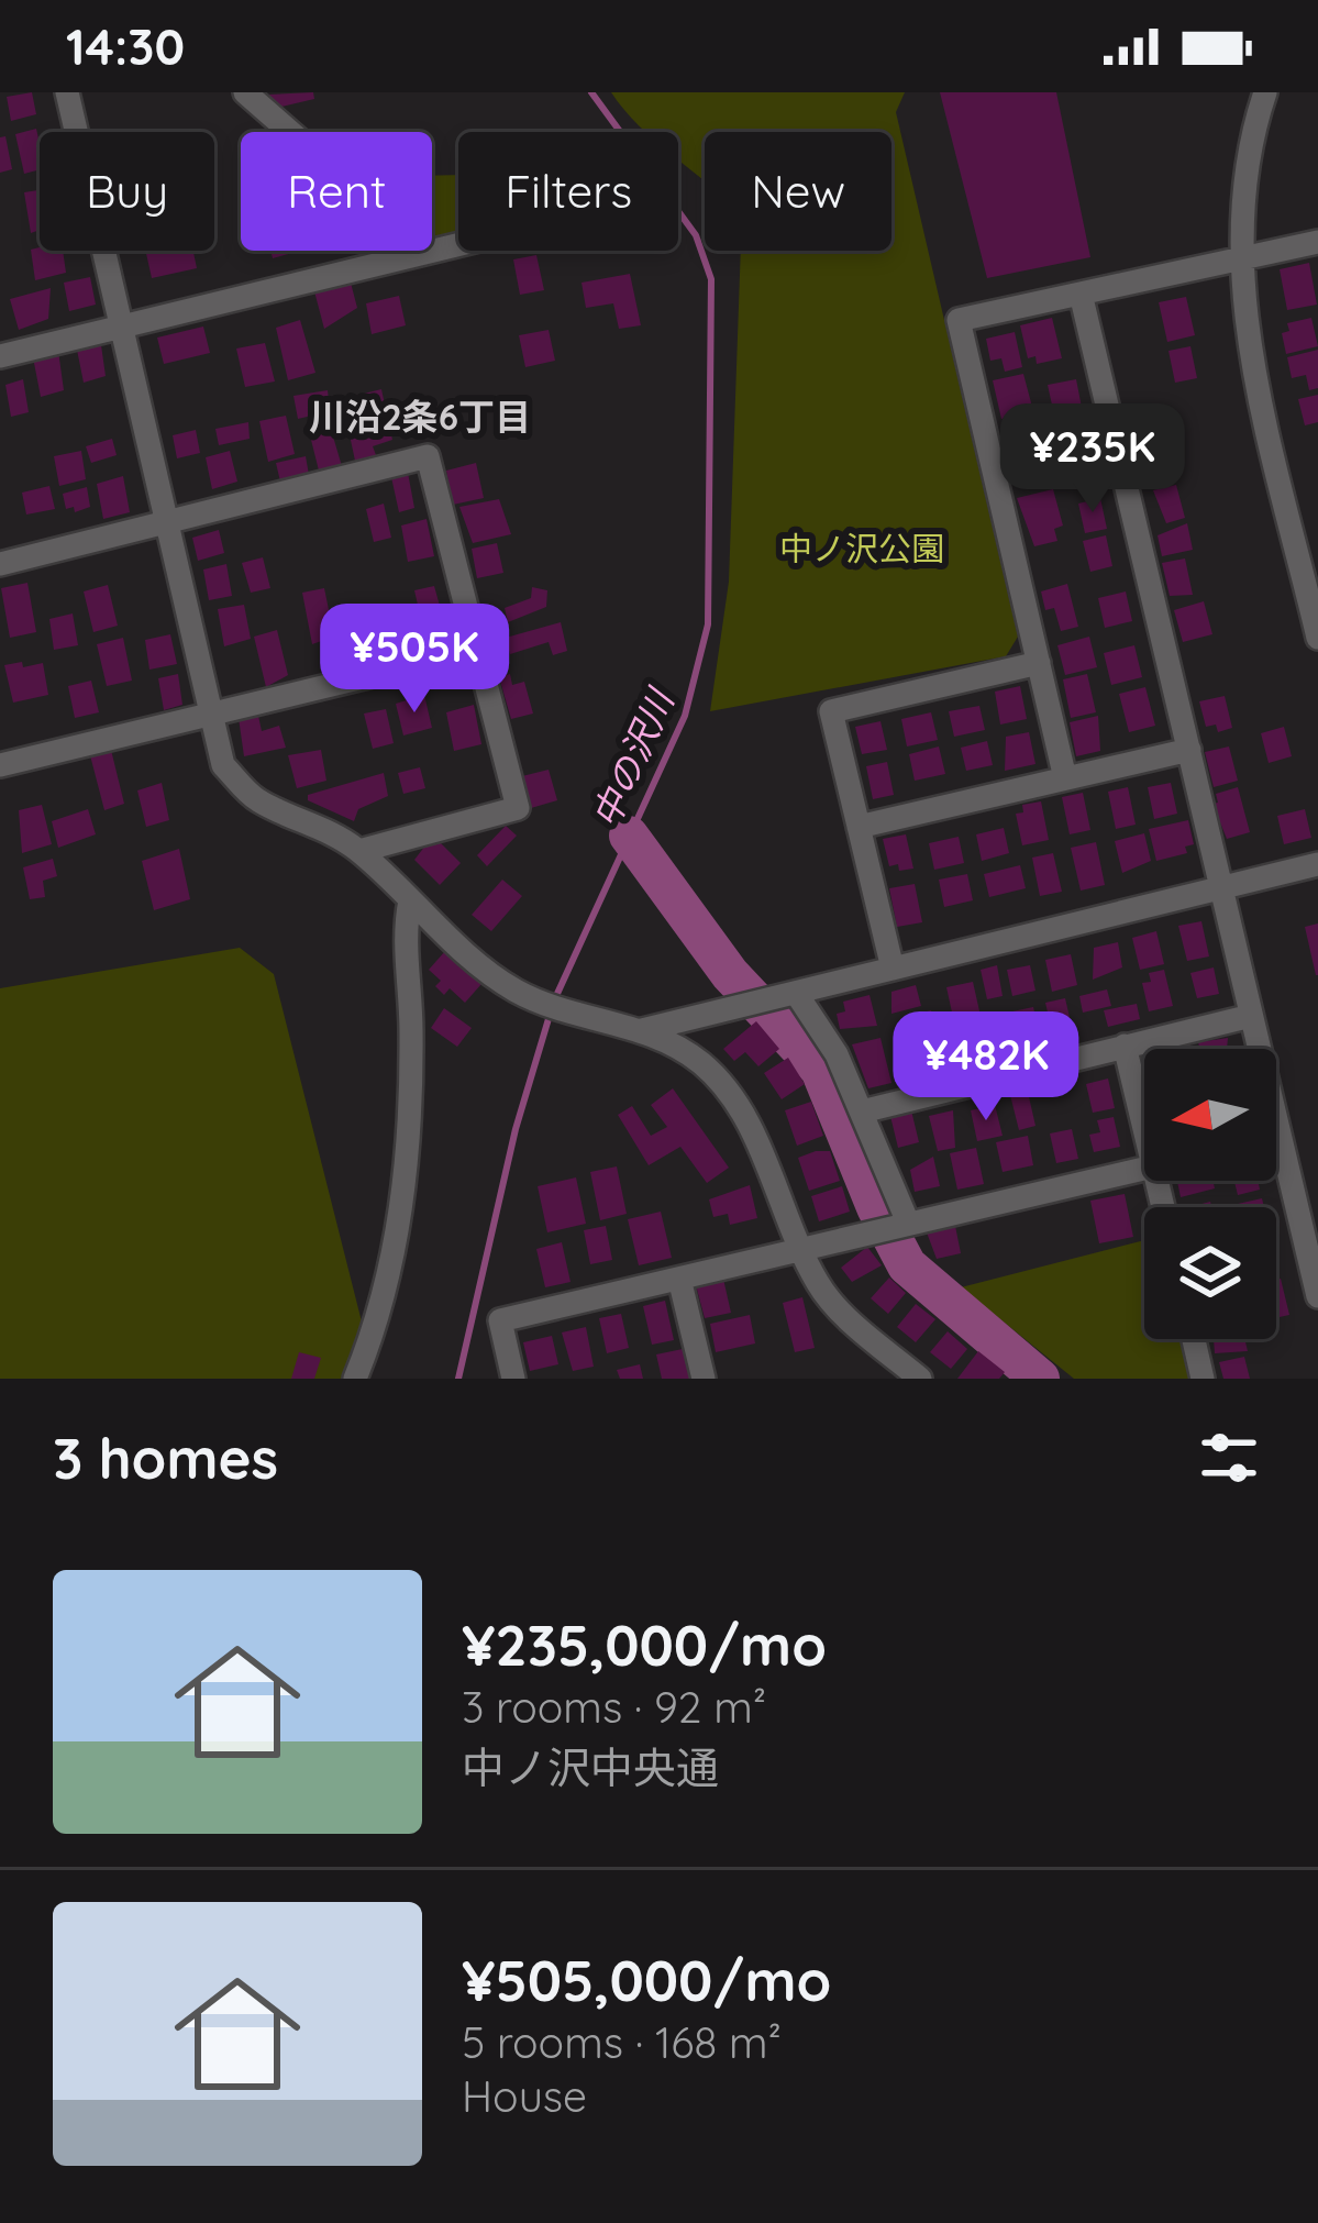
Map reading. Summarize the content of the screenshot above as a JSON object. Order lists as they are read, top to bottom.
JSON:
{
  "districts": ["川沿2条6丁目"],
  "water": ["中の沢川"],
  "parks": ["中ノ沢公園"],
  "north": "left",
  "page": {
    "status": "14:30",
    "chip": [
      "Buy",
      "Rent",
      "Filters",
      "New"
    ],
    "price": ["¥235K", "¥505K", "¥482K"],
    "heading": "3 homes",
    "list": [
      {
        "name": "¥235,000/mo",
        "note": "3 rooms · 92 m² · 中ノ沢中央通"
      },
      {
        "name": "¥505,000/mo",
        "note": "5 rooms · 168 m² · House"
      }
    ]
  }
}
